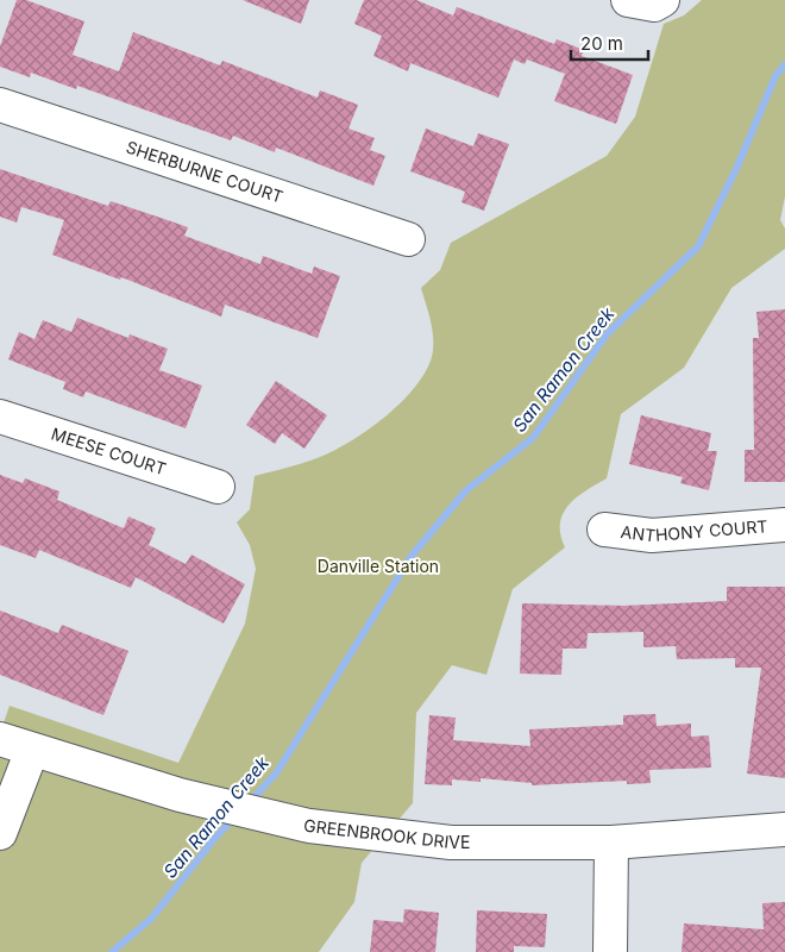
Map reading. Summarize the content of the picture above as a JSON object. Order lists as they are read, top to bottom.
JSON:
{
  "streets": {
    "street": [
      "SHERBURNE COURT",
      "MEESE COURT",
      "ANTHONY COURT",
      "GREENBROOK DRIVE"
    ]
  },
  "water": ["San Ramon Creek"],
  "parks": ["Danville Station"],
  "scale_bar": "20 m"
}
